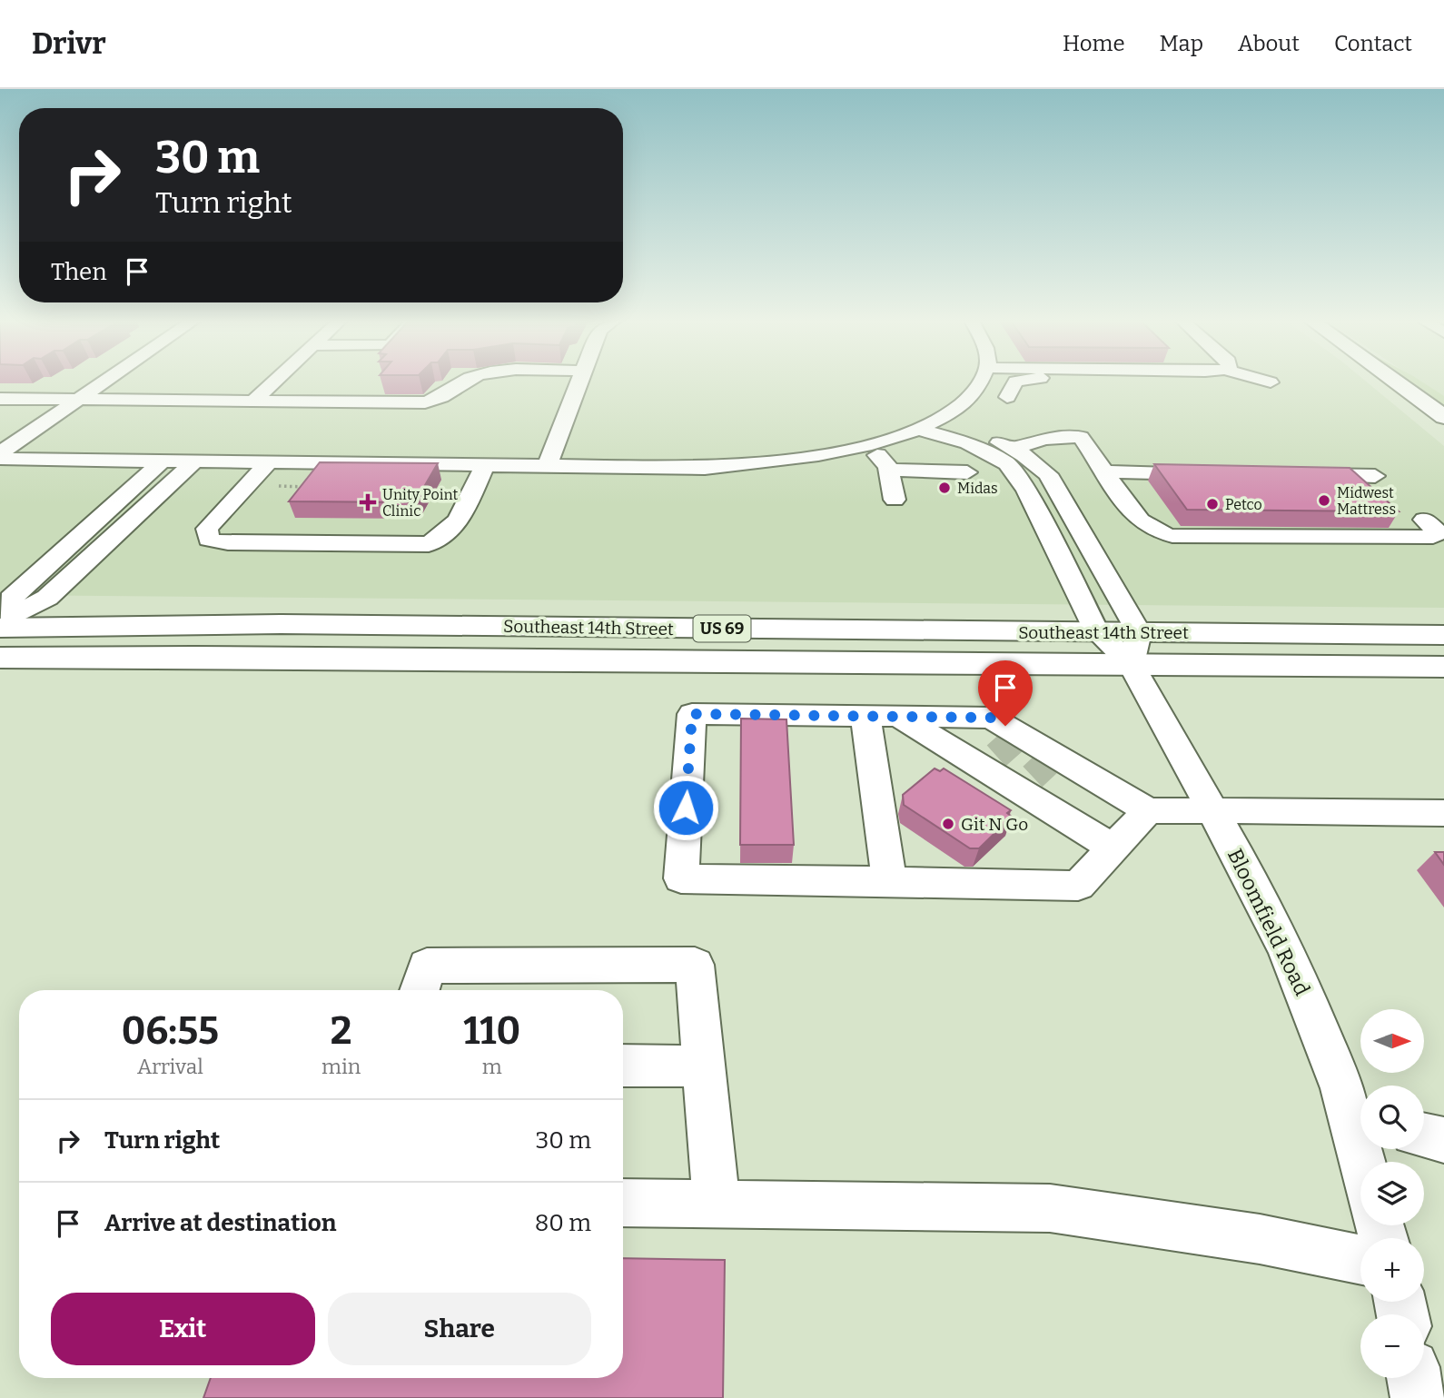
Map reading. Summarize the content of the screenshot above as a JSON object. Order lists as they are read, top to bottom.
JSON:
{
  "streets": {
    "main road": ["Southeast 14th Street", "US 69"],
    "street": ["Bloomfield Road"]
  },
  "crossings": [
    ["Southeast 14th Street", "Bloomfield Road"]
  ],
  "places": {
    "other": [
      "Midas",
      "Midwest Mattress",
      "Petco",
      "Git N Go"
    ],
    "health": ["Unity Point Clinic"]
  },
  "north": "right",
  "page": {
    "header": "Drivr",
    "nav": [
      "Home",
      "Map",
      "About",
      "Contact"
    ],
    "turn": ["30 m", "Turn right"],
    "then": "Then",
    "eta": [
      "06:55",
      "Arrival",
      "2",
      "min",
      "110",
      "m"
    ],
    "map_buttons": ["+", "−"],
    "list": [
      {
        "name": "Turn right",
        "value": "30 m"
      },
      {
        "name": "Arrive at destination",
        "value": "80 m"
      }
    ],
    "buttons": ["Exit", "Share"]
  }
}
